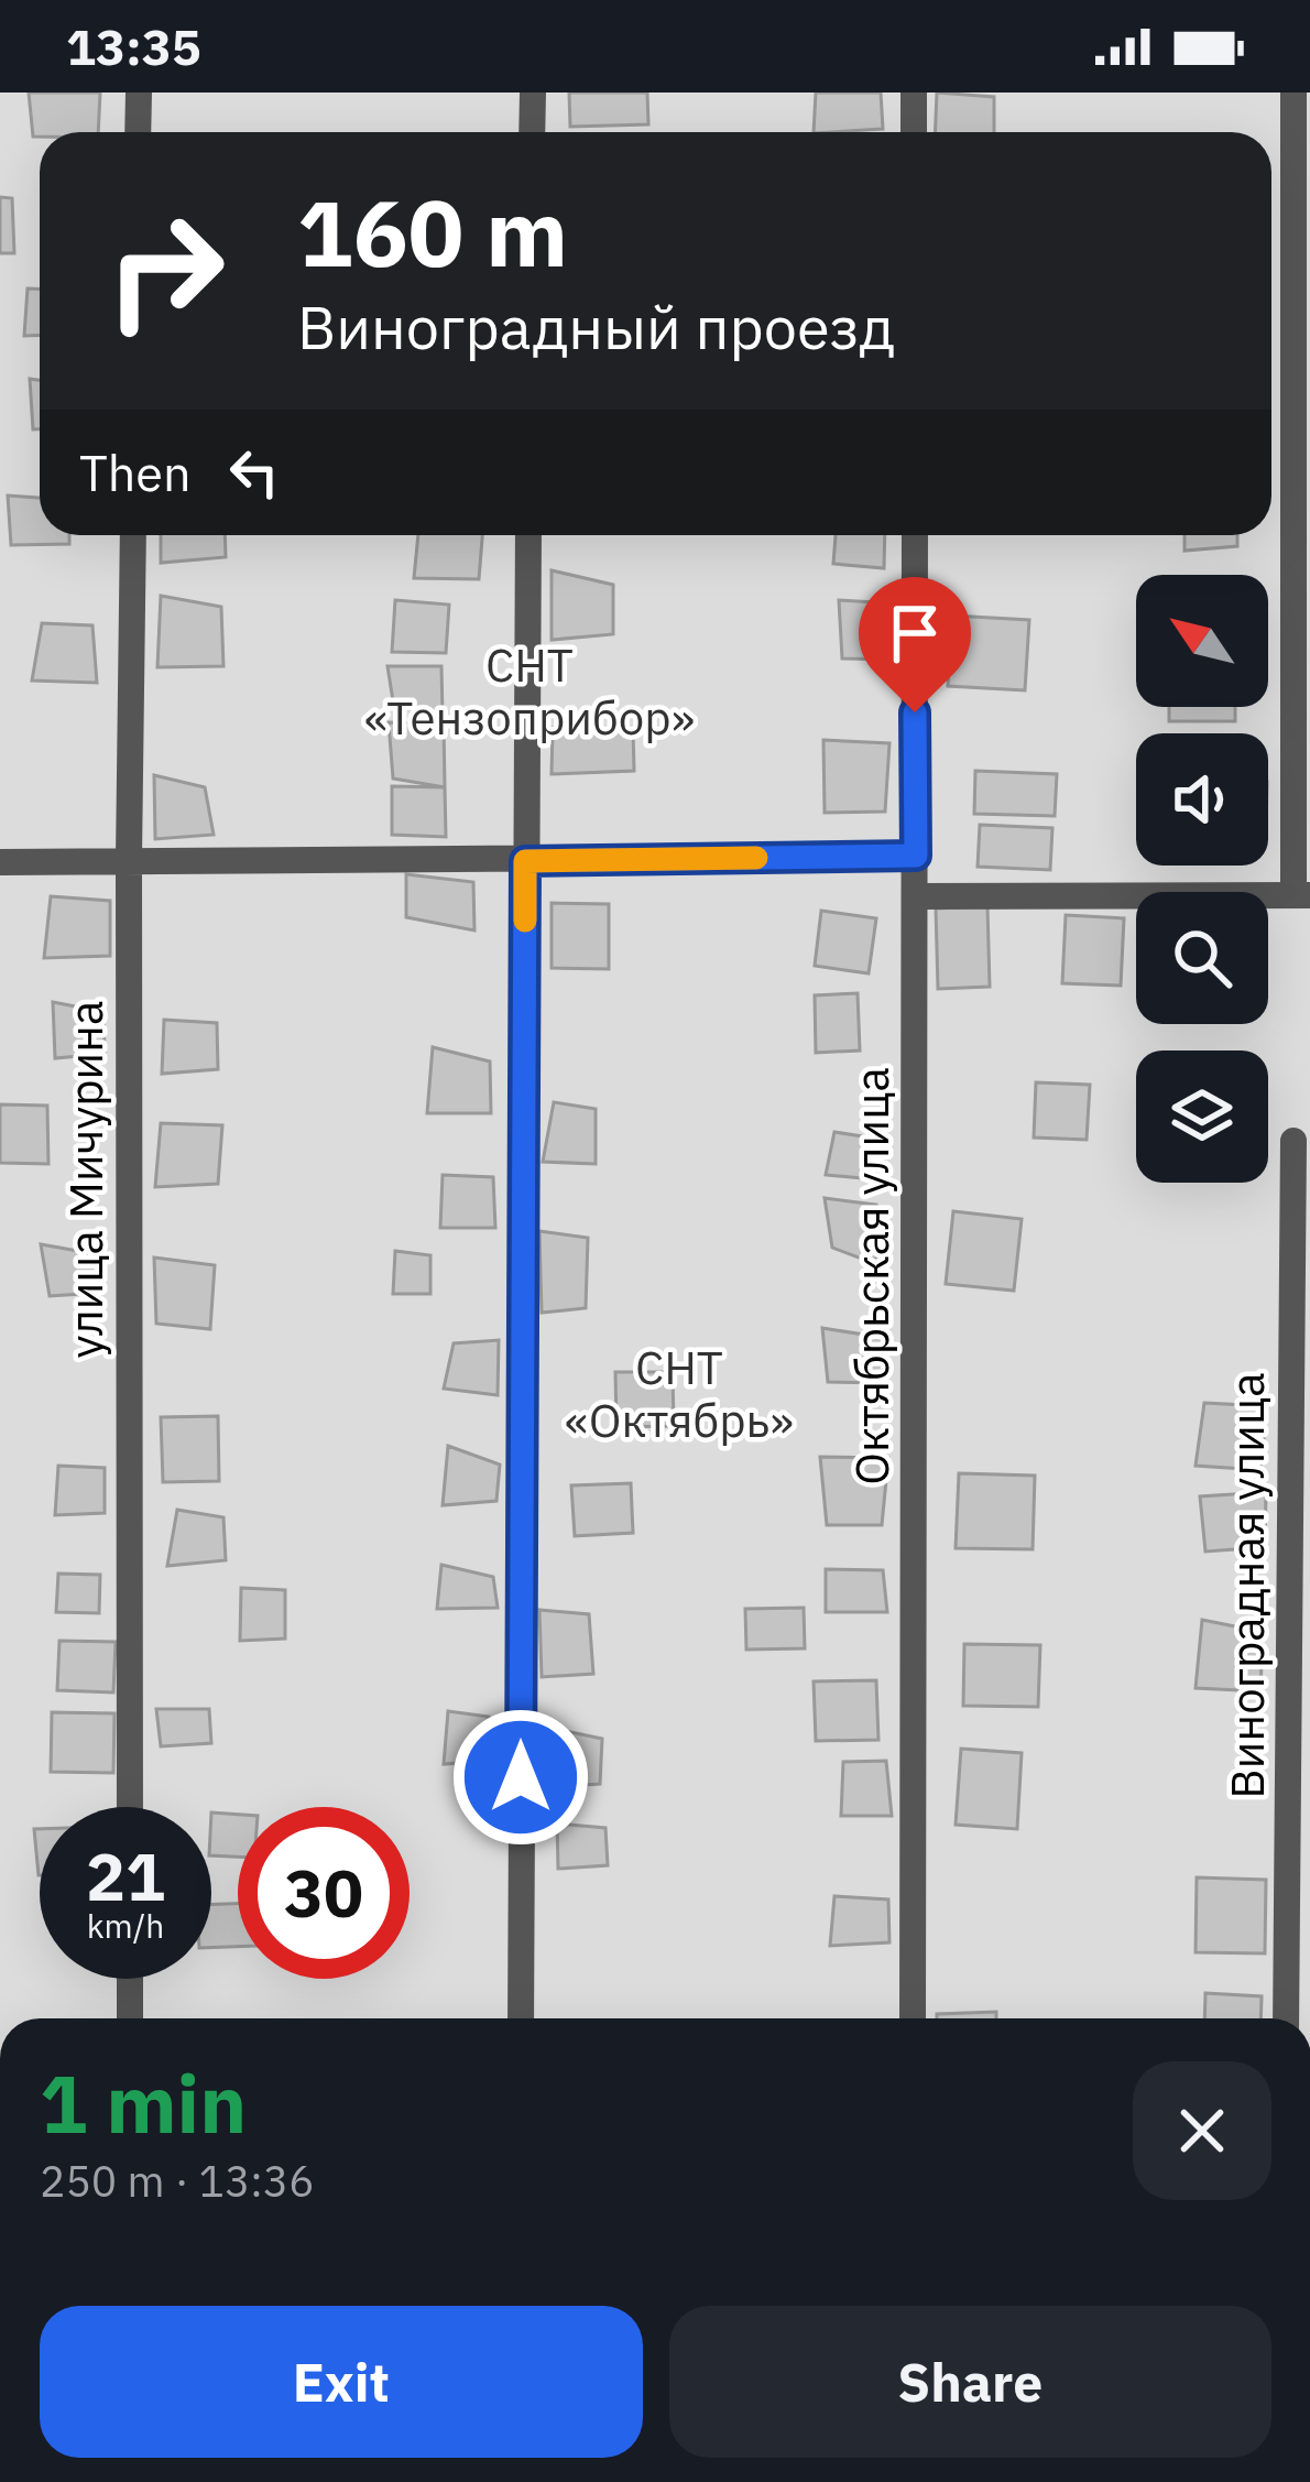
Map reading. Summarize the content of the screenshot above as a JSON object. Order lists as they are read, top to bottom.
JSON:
{
  "streets": {
    "street": ["улица Мичурина", "Октябрьская улица", "Виноградная улица"]
  },
  "parks": ["СНТ «Тензоприбор»", "СНТ «Октябрь»"],
  "north": "top left",
  "page": {
    "status": "13:35",
    "turn": ["160 m", "Виноградный проезд"],
    "then": "Then",
    "speed": "21 km/h",
    "limit": "30",
    "heading": ["1 min", "250 m · 13:36"],
    "buttons": ["Exit", "Share"]
  }
}
